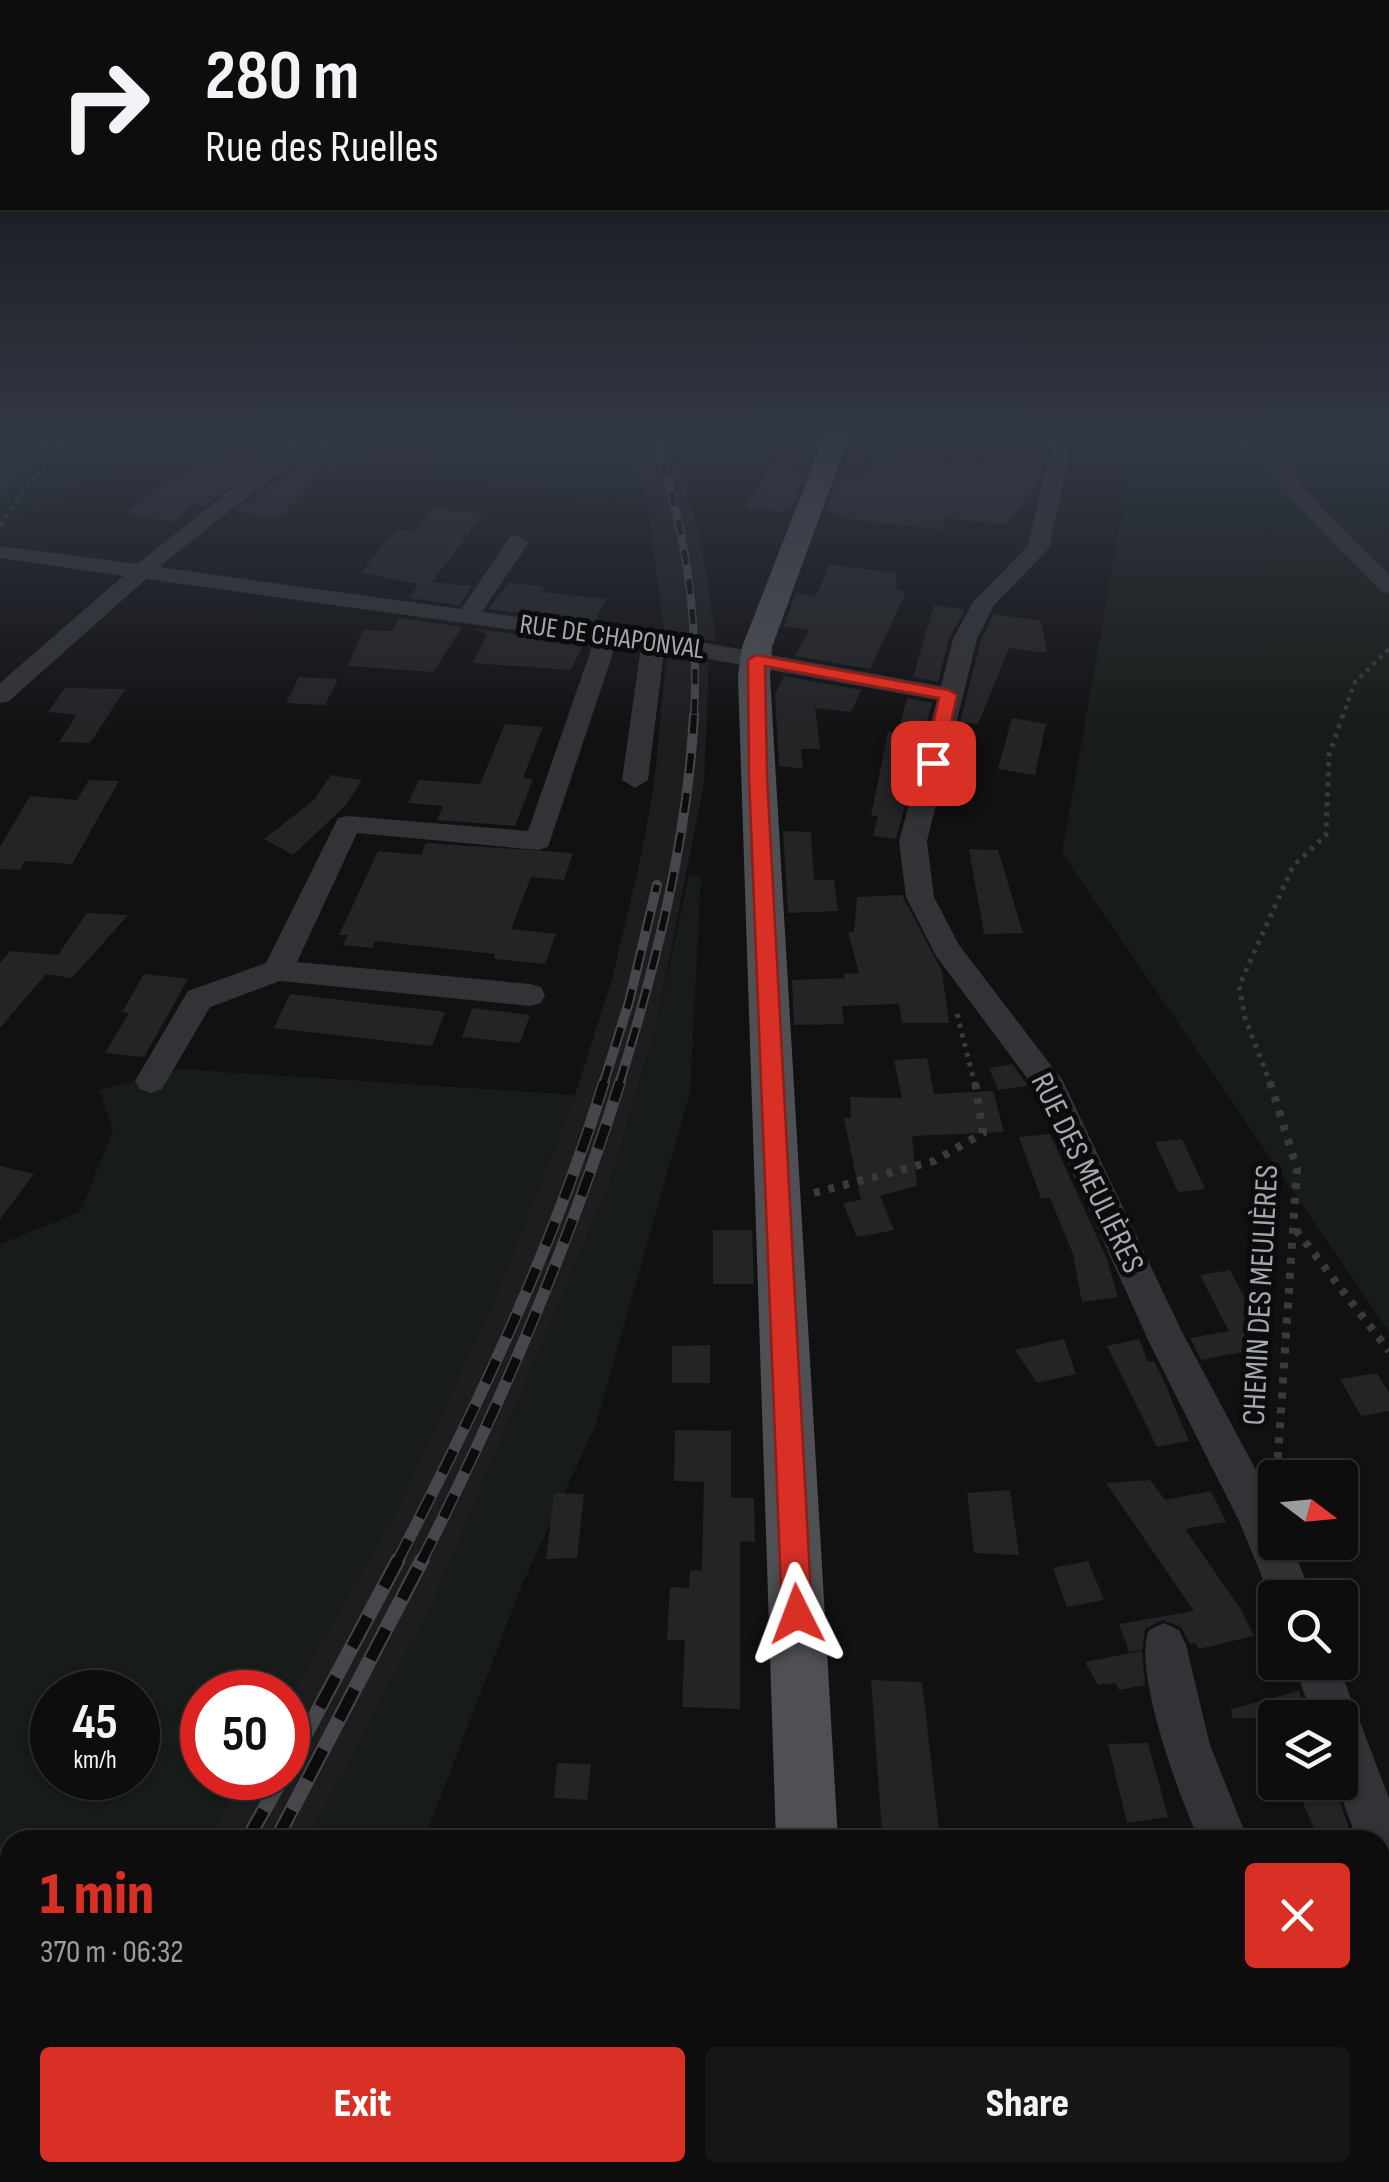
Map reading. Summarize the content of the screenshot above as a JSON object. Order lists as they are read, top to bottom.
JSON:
{
  "streets": {
    "street": ["RUE DE CHAPONVAL", "RUE DES MEULIÈRES"],
    "path": ["CHEMIN DES MEULIÈRES"]
  },
  "crossings": [
    ["RUE DE CHAPONVAL", "RUE DES MEULIÈRES"],
    ["RUE DES MEULIÈRES", "CHEMIN DES MEULIÈRES"]
  ],
  "north": "right",
  "page": {
    "turn": ["280 m", "Rue des Ruelles"],
    "speed": "45 km/h",
    "limit": "50",
    "heading": ["1 min", "370 m · 06:32"],
    "buttons": ["Exit", "Share"]
  }
}
